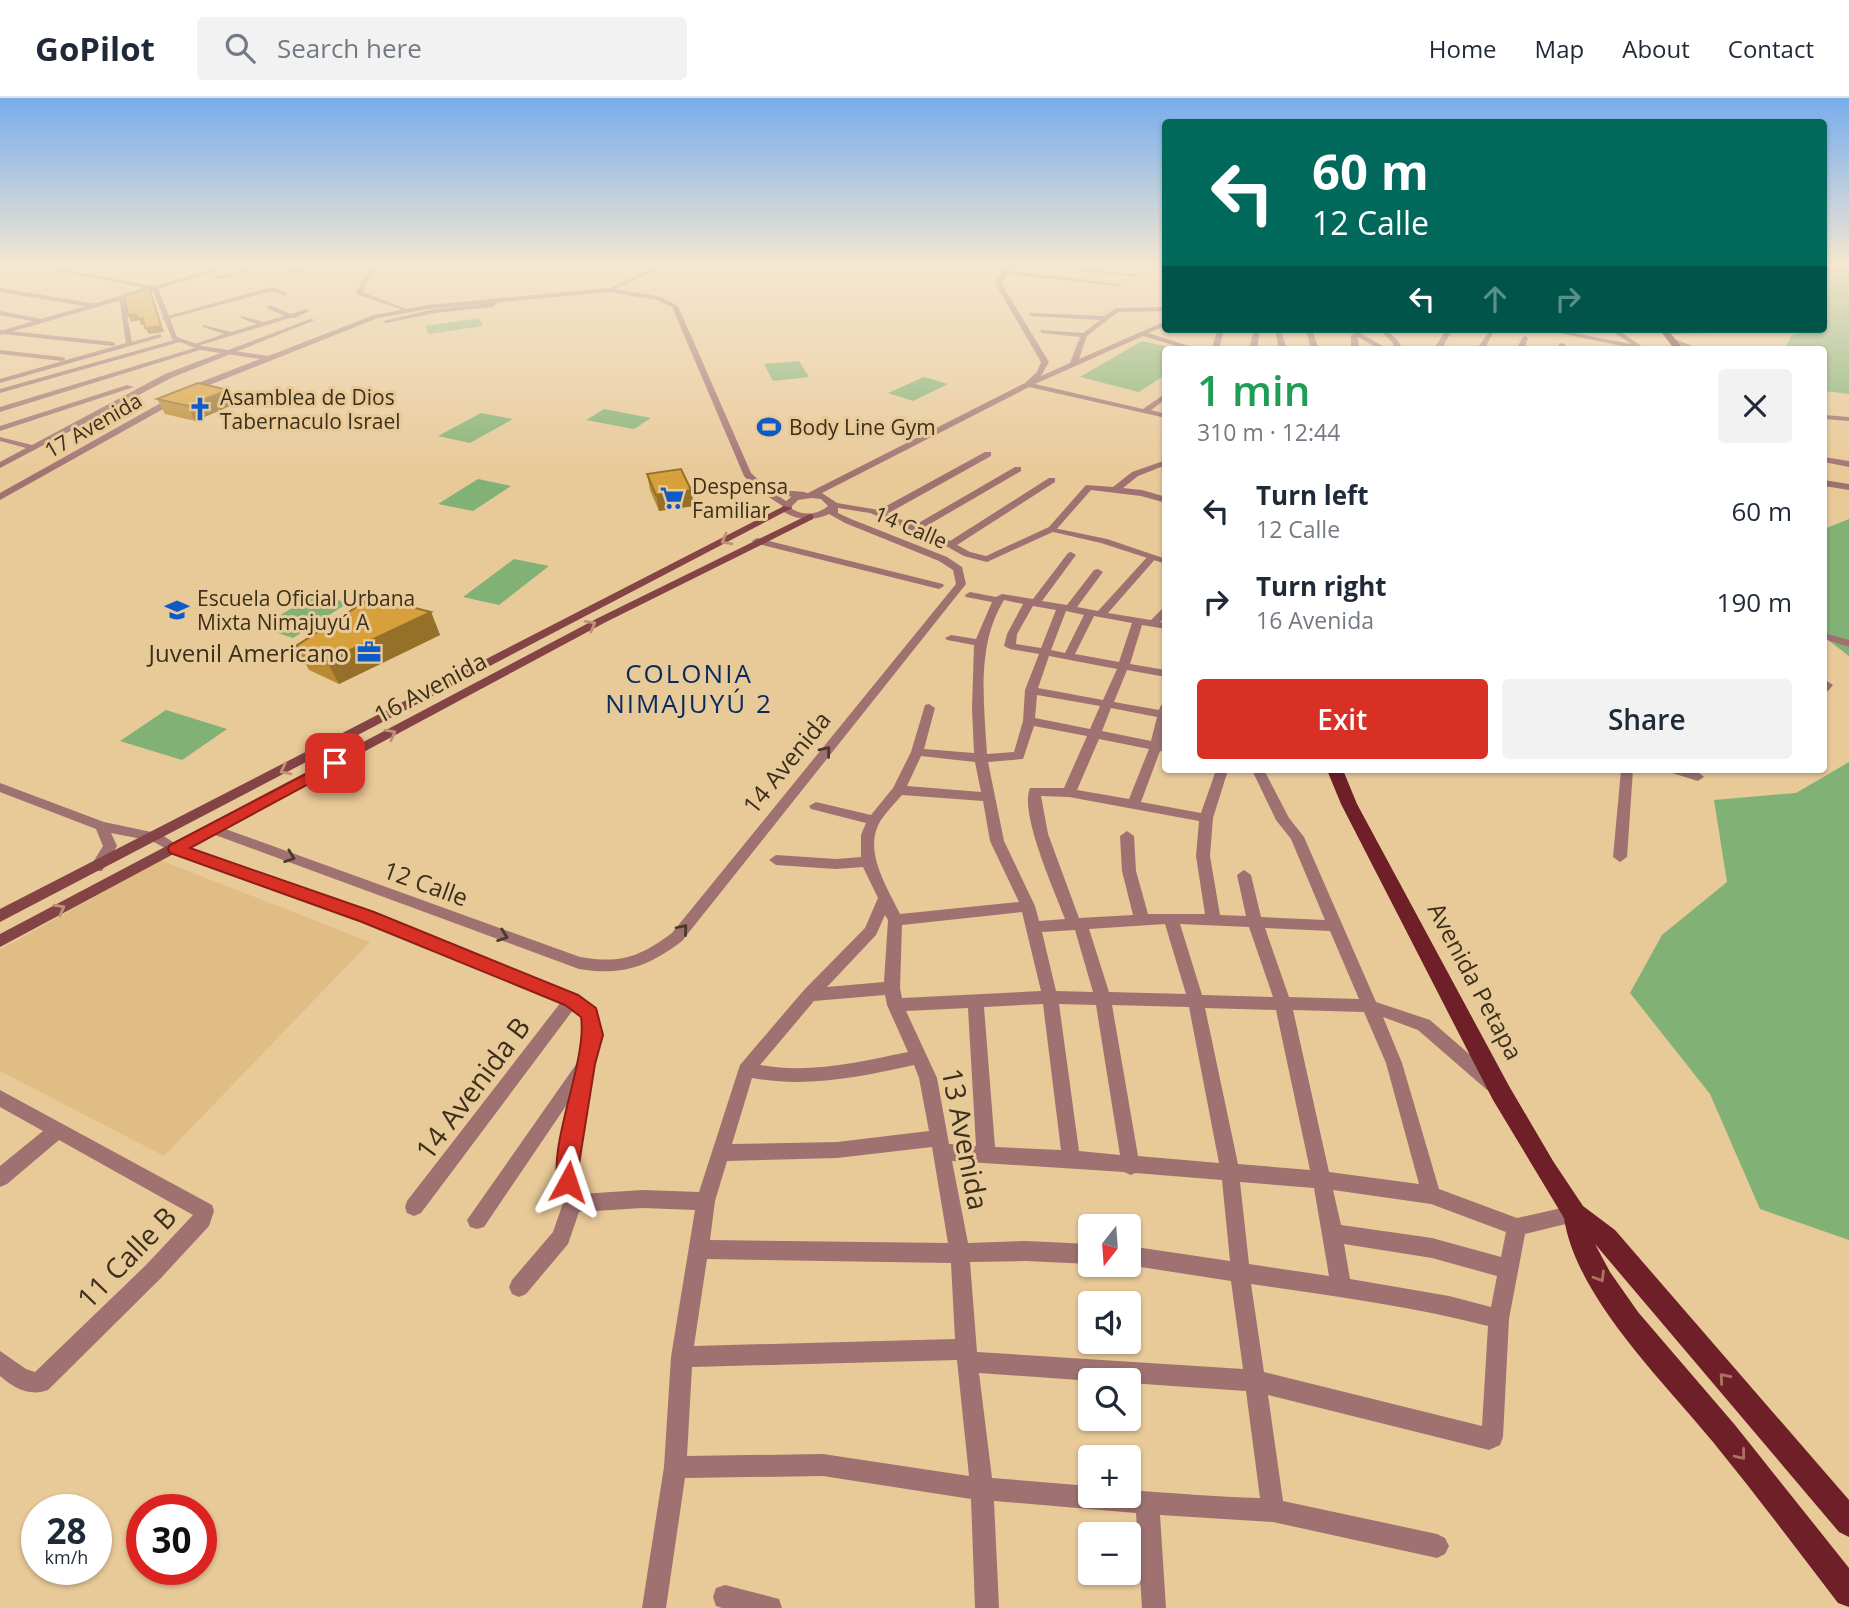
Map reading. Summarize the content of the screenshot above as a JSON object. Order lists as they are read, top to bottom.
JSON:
{
  "streets": {
    "main road": ["16 Avenida", "Avenida Petapa"],
    "street": [
      "17 Avenida",
      "14 Calle",
      "14 Avenida",
      "12 Calle",
      "14 Avenida B",
      "13 Avenida",
      "11 Calle B"
    ]
  },
  "crossings": [
    ["14 Calle", "16 Avenida"],
    ["14 Calle", "14 Avenida"],
    ["16 Avenida", "12 Calle"],
    ["14 Avenida", "12 Calle"]
  ],
  "districts": ["COLONIA NIMAJUYÚ 2"],
  "places": {
    "church": ["Asamblea de Dios Tabernaculo Israel"],
    "sports": ["Body Line Gym"],
    "supermarket": ["Despensa Familiar"],
    "school or university": ["Escuela Oficial Urbana Mixta Nimajuyú A"],
    "office": ["Juvenil Americano"]
  },
  "north": "bottom",
  "page": {
    "header": "GoPilot",
    "search": "Search here",
    "nav": [
      "Home",
      "Map",
      "About",
      "Contact"
    ],
    "turn": ["60 m", "12 Calle"],
    "heading": ["1 min", "310 m · 12:44"],
    "list": [
      {
        "name": "Turn left",
        "note": "12 Calle",
        "value": "60 m"
      },
      {
        "name": "Turn right",
        "note": "16 Avenida",
        "value": "190 m"
      }
    ],
    "buttons": ["Exit", "Share"],
    "map_buttons": ["+", "−"],
    "speed": "28 km/h",
    "limit": "30"
  }
}
